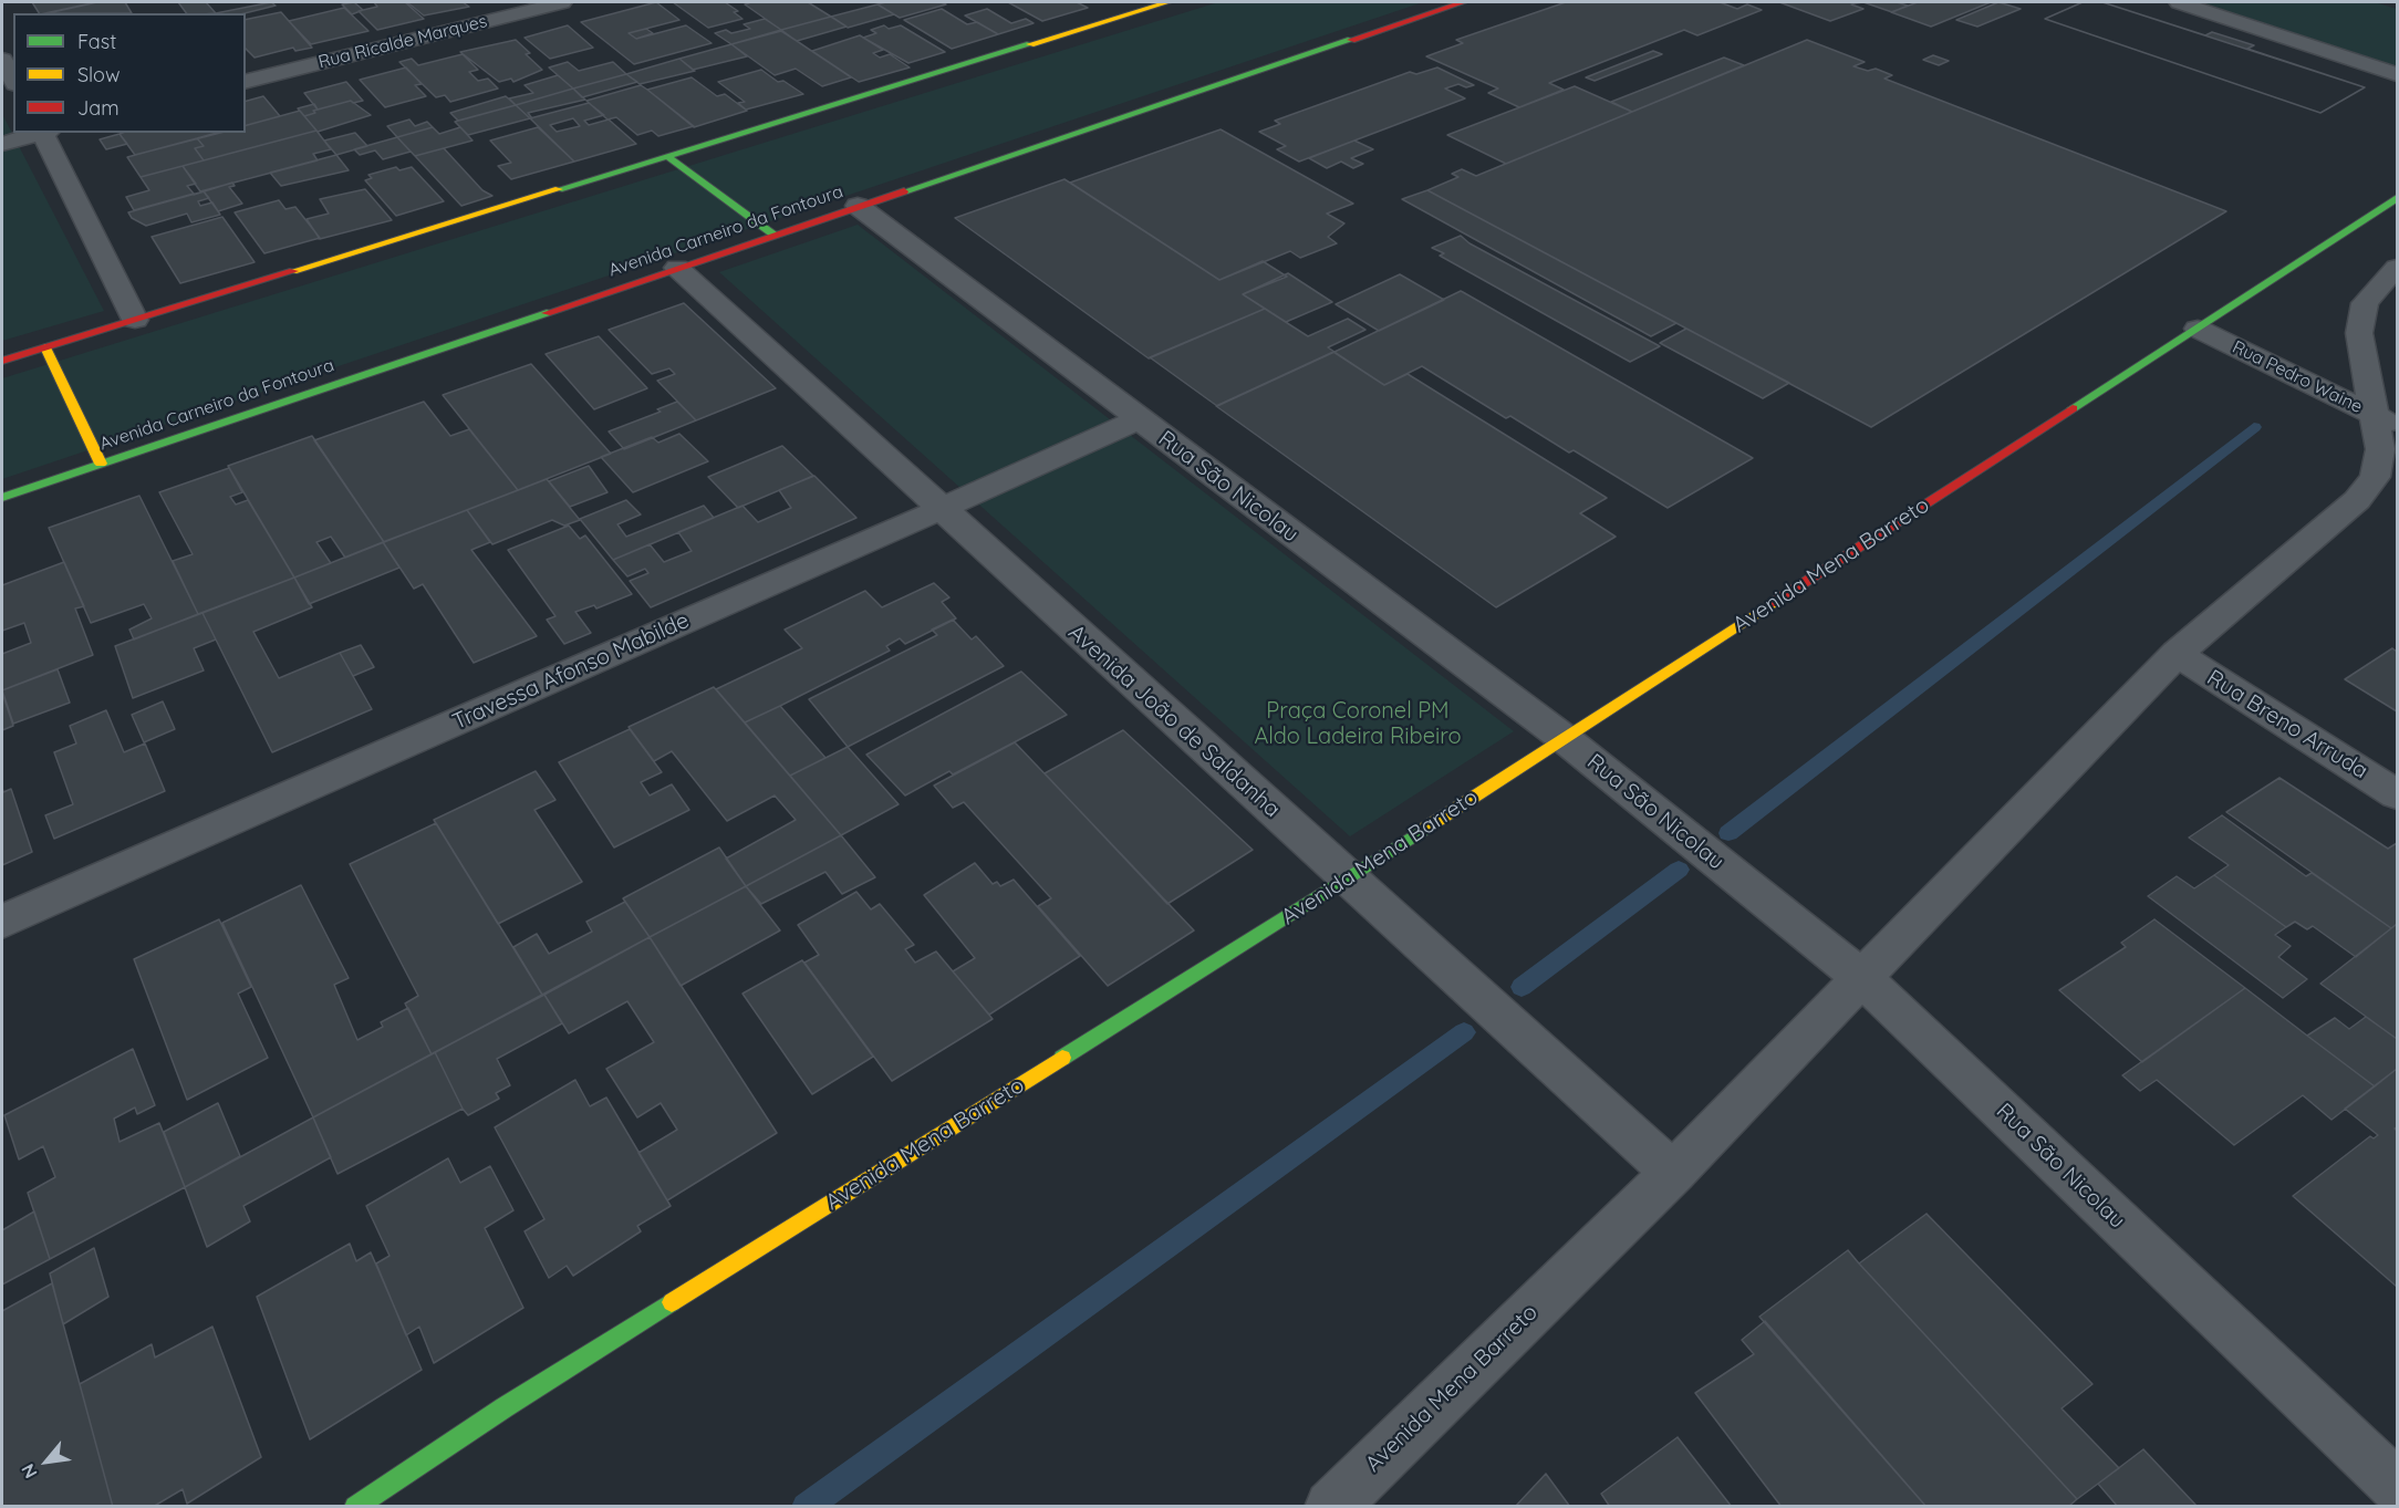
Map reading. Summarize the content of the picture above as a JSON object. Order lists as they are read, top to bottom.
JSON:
{
  "streets": {
    "main road": ["Avenida Carneiro da Fontoura", "Avenida Mena Barreto"],
    "street": [
      "Rua Ricalde Marques",
      "Rua Pedro Waine",
      "Rua São Nicolau",
      "Travessa Afonso Mabilde",
      "Avenida João de Saldanha",
      "Rua Breno Arruda"
    ]
  },
  "crossings": [
    ["Avenida Carneiro da Fontoura", "Rua São Nicolau"],
    ["Avenida Carneiro da Fontoura", "Avenida João de Saldanha"],
    ["Rua Pedro Waine", "Avenida Mena Barreto"],
    ["Rua São Nicolau", "Avenida Mena Barreto"],
    ["Rua São Nicolau", "Travessa Afonso Mabilde"],
    ["Avenida Mena Barreto", "Avenida João de Saldanha"],
    ["Avenida Mena Barreto", "Rua Breno Arruda"],
    ["Travessa Afonso Mabilde", "Avenida João de Saldanha"]
  ],
  "parks": ["Praça Coronel PM Aldo Ladeira Ribeiro"],
  "legend": ["Fast", "Slow", "Jam"],
  "north": "bottom left"
}
